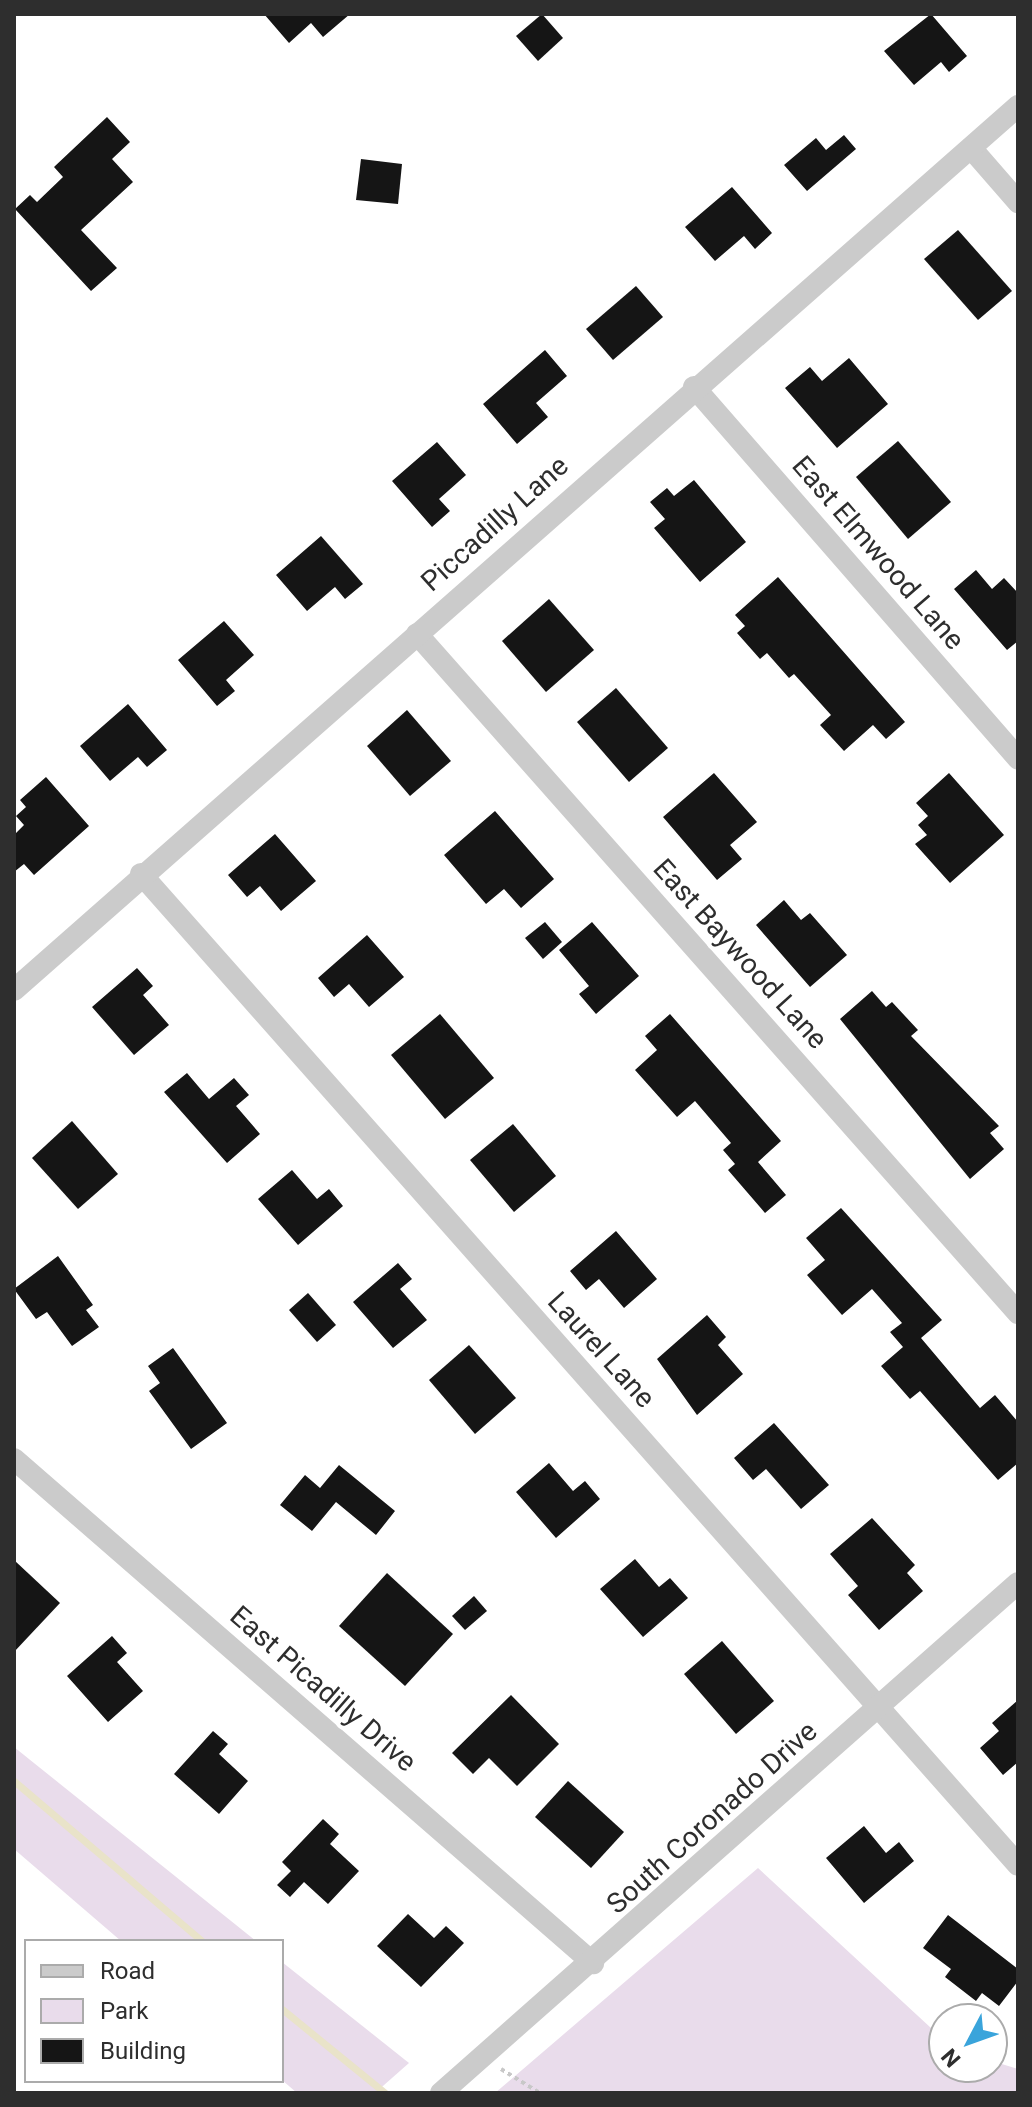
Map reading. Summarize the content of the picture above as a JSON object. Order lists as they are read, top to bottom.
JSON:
{
  "streets": {
    "street": [
      "Piccadilly Lane",
      "East Elmwood Lane",
      "East Baywood Lane",
      "Laurel Lane",
      "East Picadilly Drive",
      "South Coronado Drive"
    ]
  },
  "crossings": [
    ["Piccadilly Lane", "East Elmwood Lane"],
    ["Piccadilly Lane", "East Baywood Lane"],
    ["Piccadilly Lane", "Laurel Lane"],
    ["Laurel Lane", "South Coronado Drive"],
    ["East Picadilly Drive", "South Coronado Drive"]
  ],
  "legend": ["Road", "Park", "Building"],
  "north": "bottom left"
}
